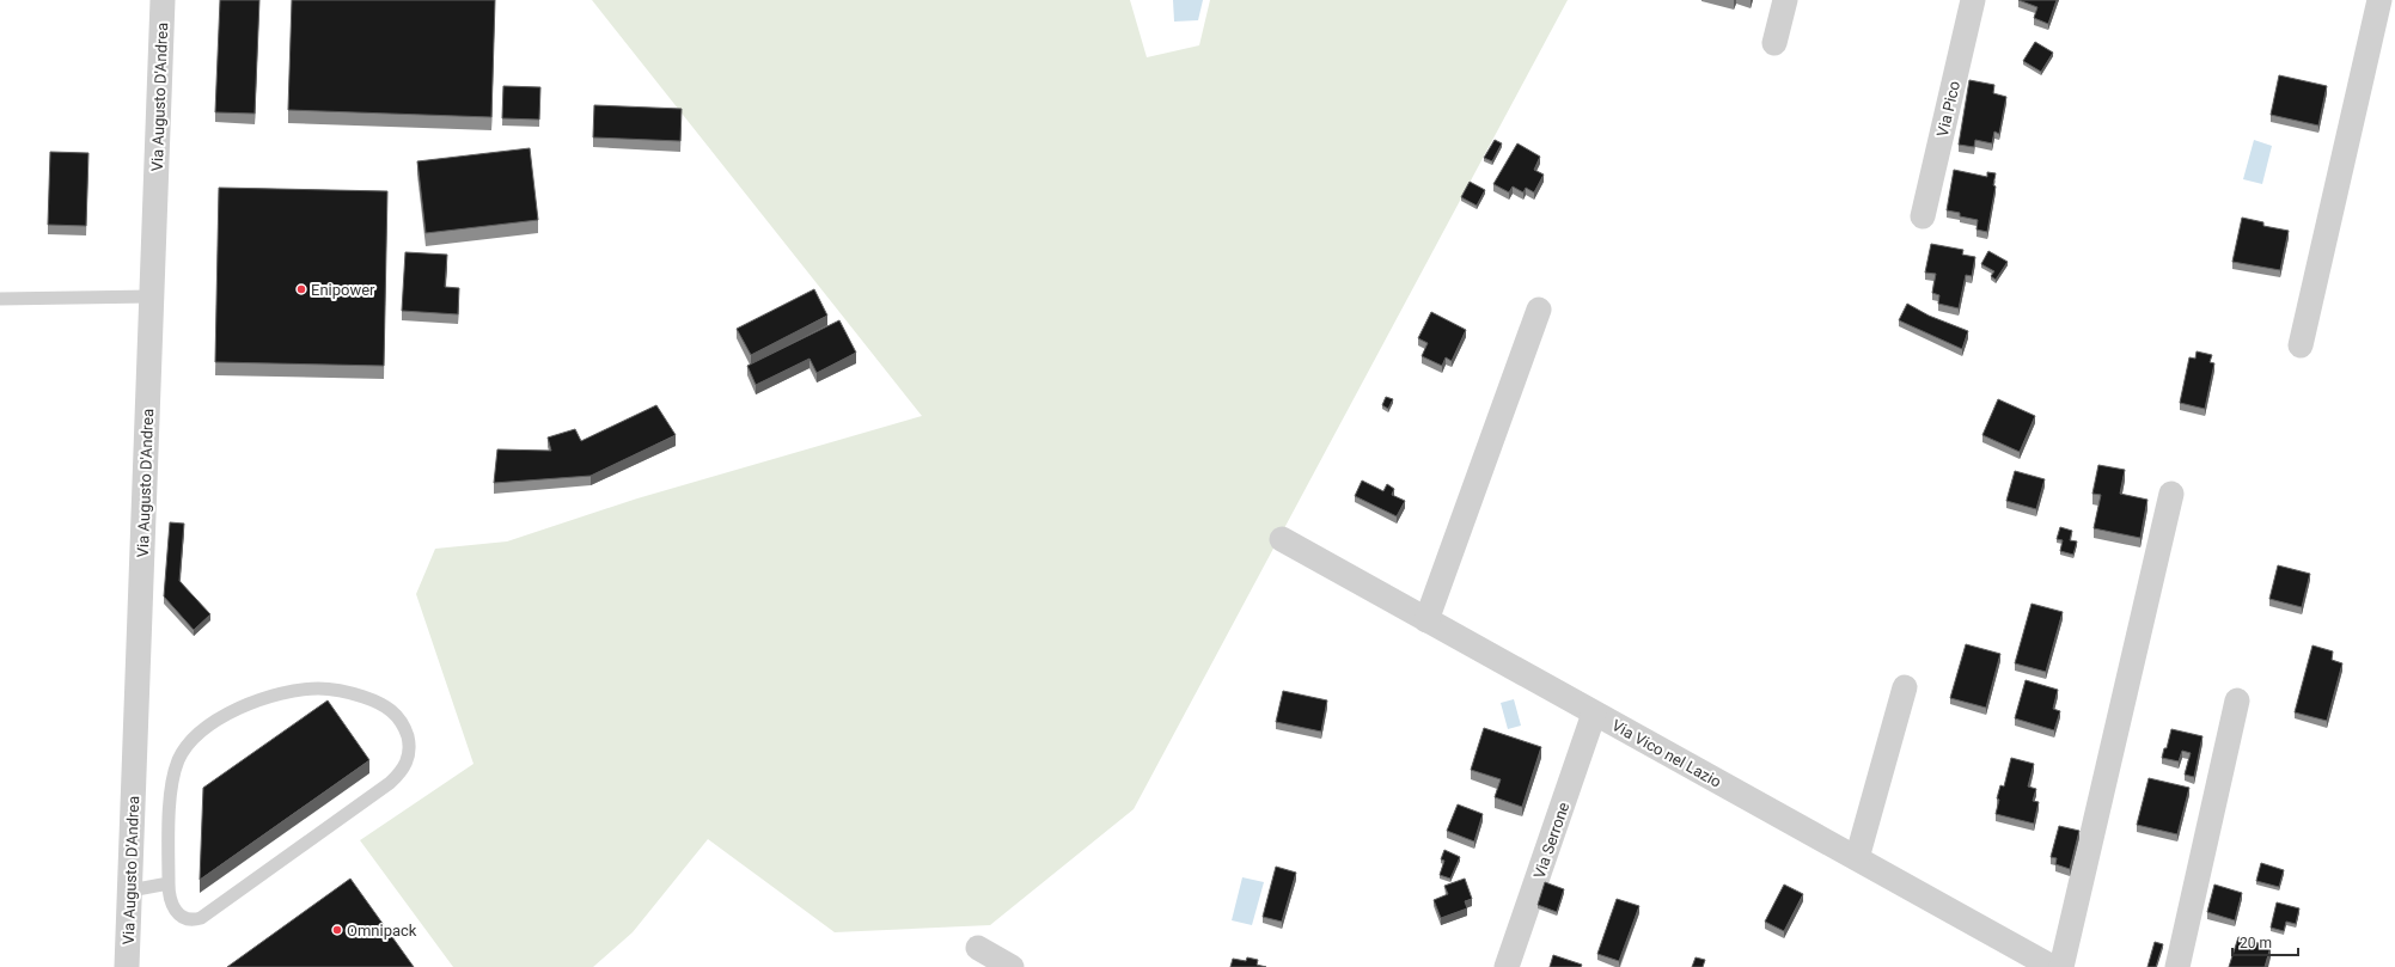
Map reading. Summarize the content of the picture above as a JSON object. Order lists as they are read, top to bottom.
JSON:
{
  "streets": {
    "street": [
      "Via Augusto D'Andrea",
      "Via Pico",
      "Via Vico nel Lazio",
      "Via Serrone"
    ]
  },
  "crossings": [
    ["Via Vico nel Lazio", "Via Serrone"]
  ],
  "places": ["Enipower", "Omnipack"],
  "scale_bar": "20 m"
}
